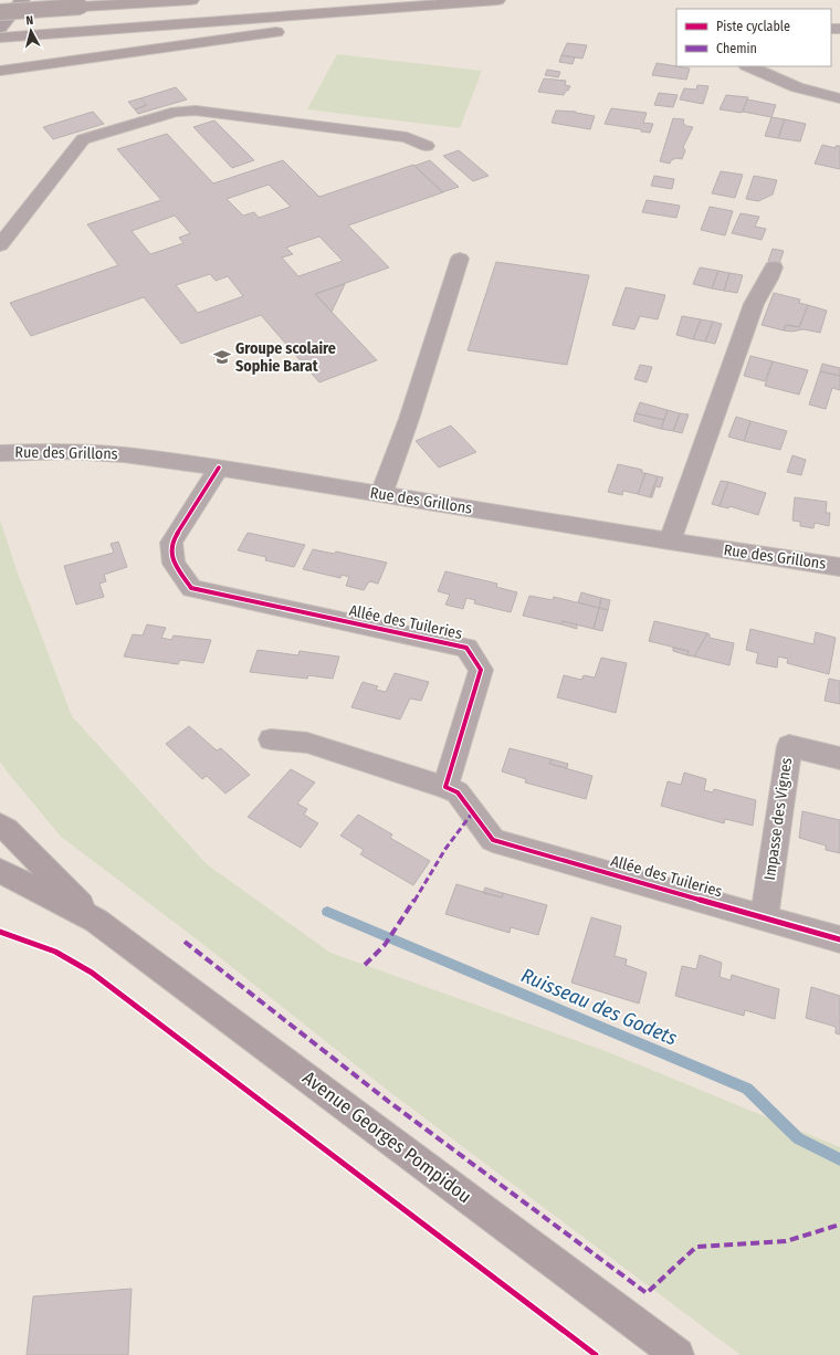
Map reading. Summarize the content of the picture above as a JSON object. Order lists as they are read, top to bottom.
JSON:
{
  "streets": {
    "main road": ["Avenue Georges Pompidou"],
    "street": ["Rue des Grillons", "Allée des Tuileries", "Impasse des Vignes"]
  },
  "crossings": [
    ["Rue des Grillons", "Allée des Tuileries"],
    ["Allée des Tuileries", "Impasse des Vignes"]
  ],
  "water": ["Ruisseau des Godets"],
  "places": {
    "school or university": ["Groupe scolaire Sophie Barat"]
  },
  "legend": ["Piste cyclable", "Chemin"],
  "north": "top"
}
